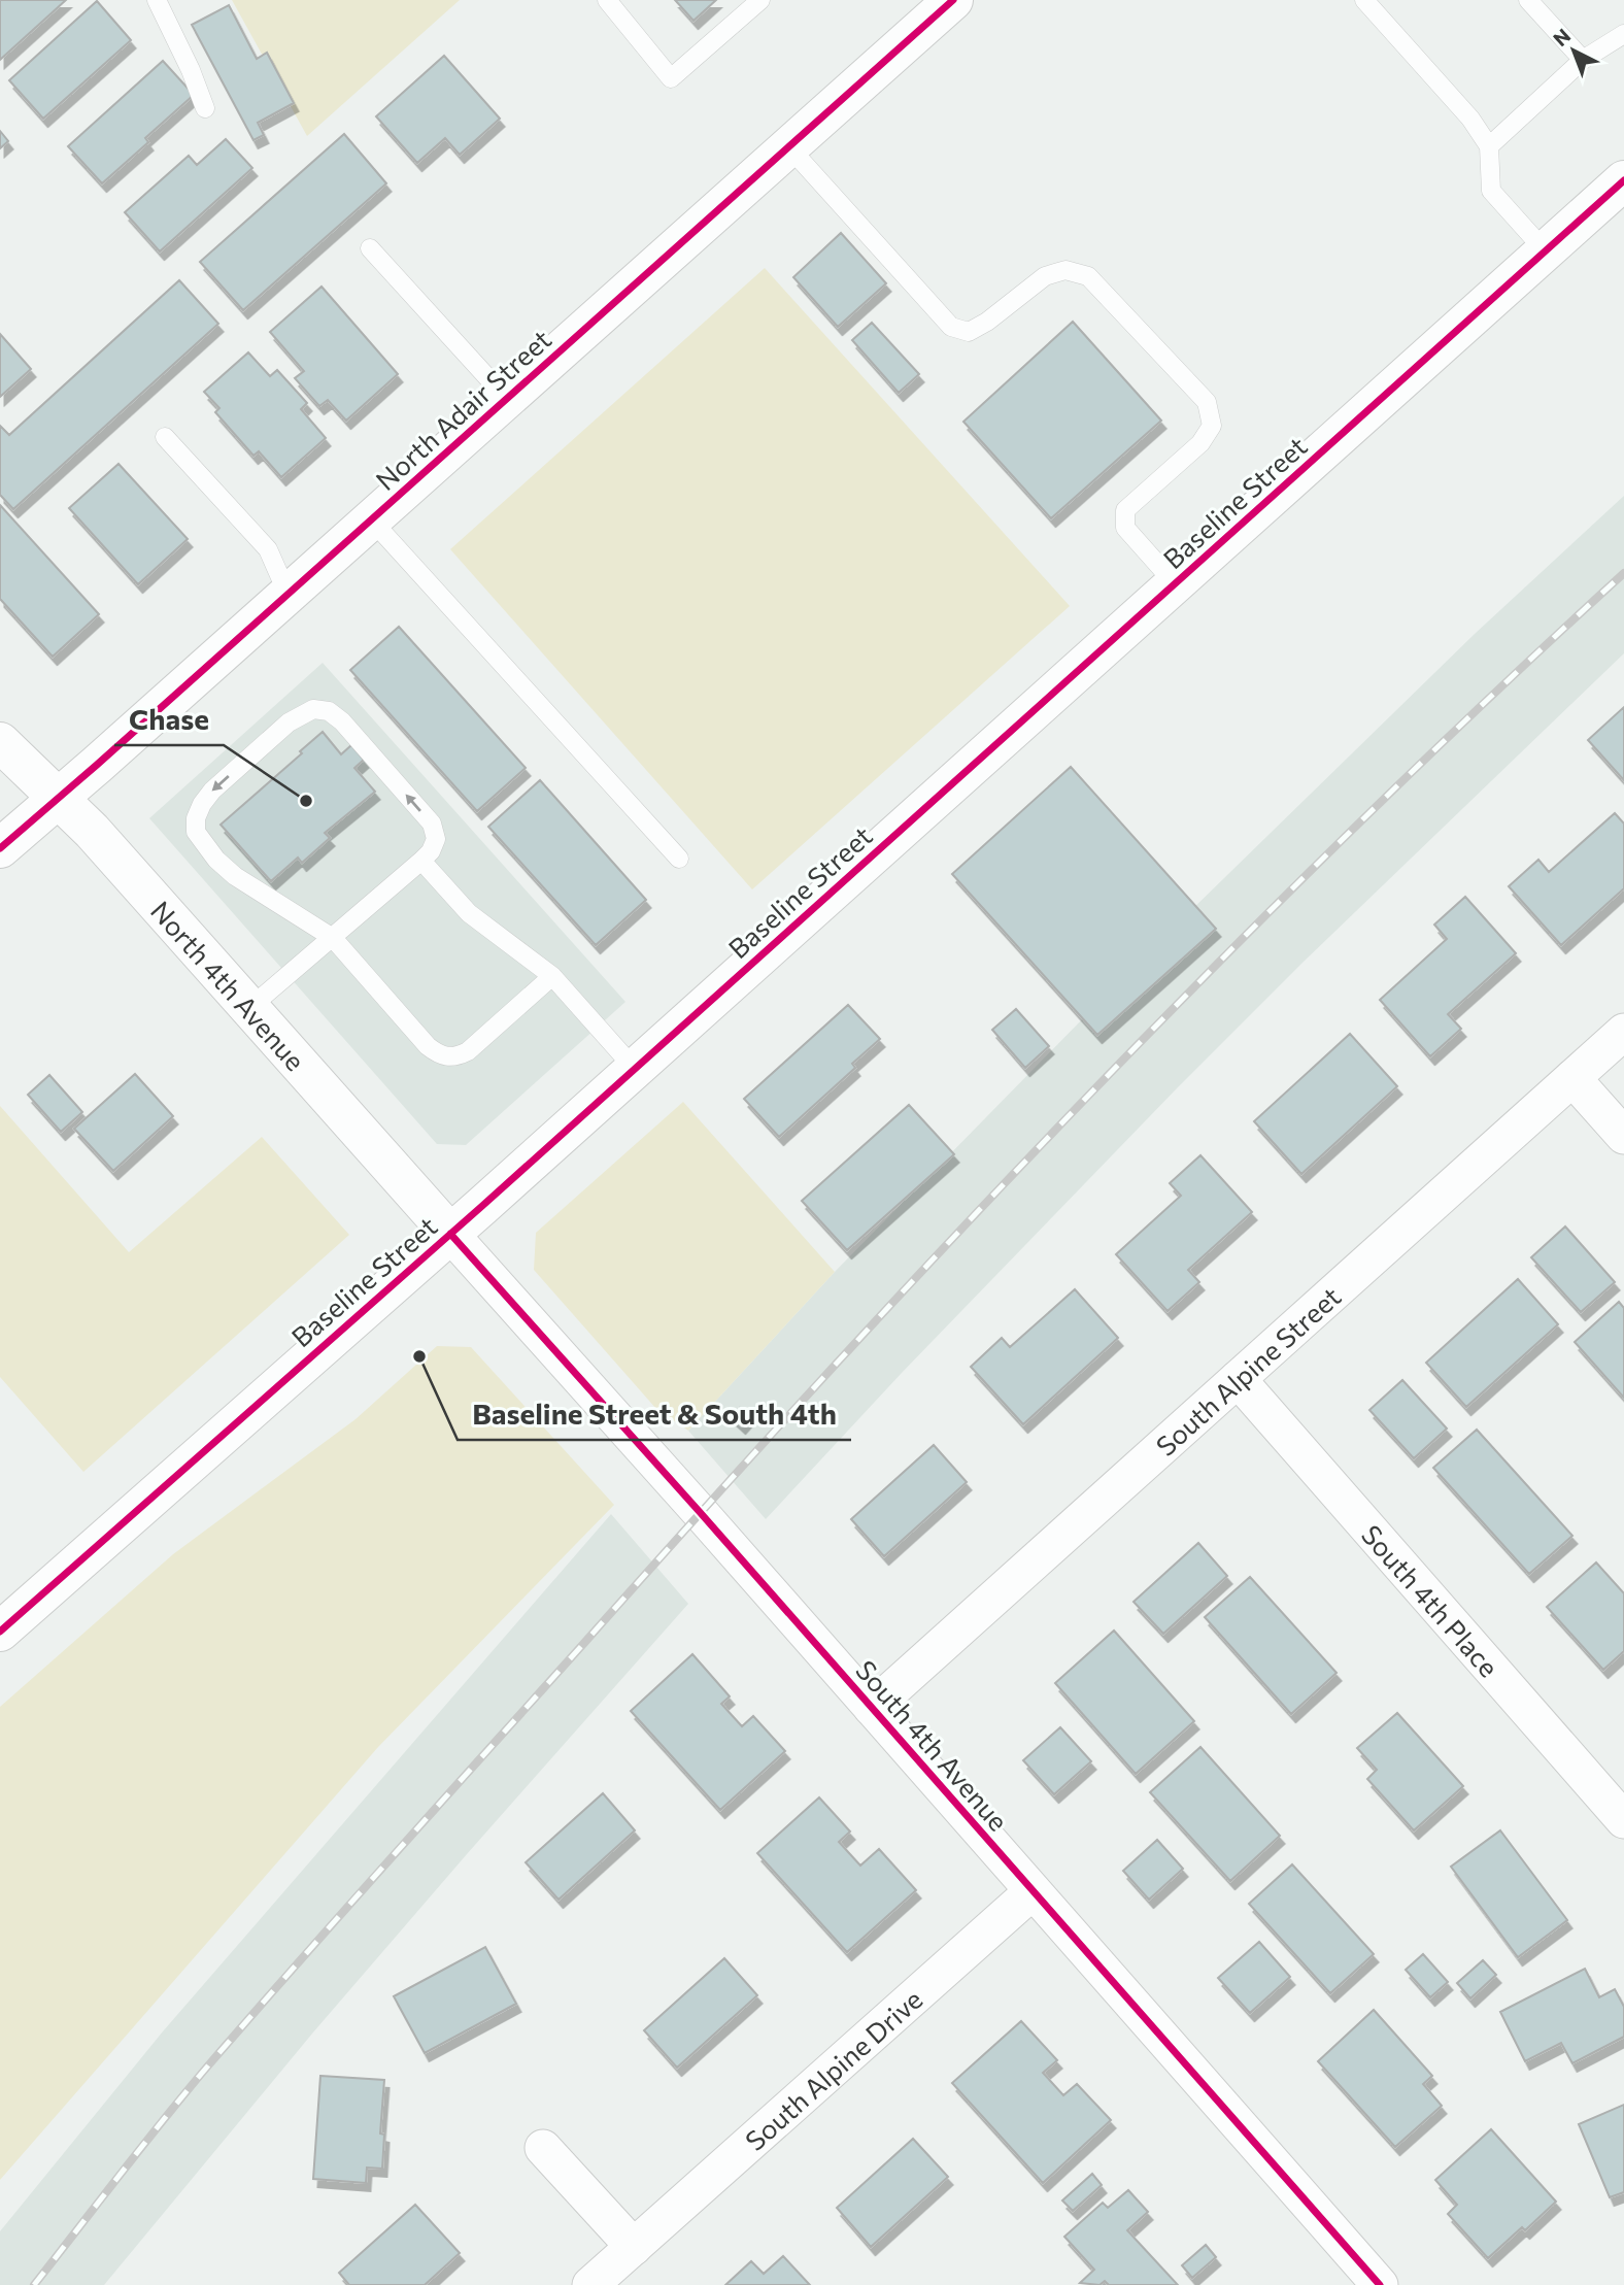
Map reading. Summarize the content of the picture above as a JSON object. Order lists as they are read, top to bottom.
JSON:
{
  "streets": {
    "main road": ["North Adair Street", "Baseline Street", "North 4th Avenue"],
    "street": [
      "South Alpine Street",
      "South 4th Place",
      "South 4th Avenue",
      "South Alpine Drive"
    ]
  },
  "crossings": [
    ["North Adair Street", "North 4th Avenue"],
    ["Baseline Street", "North 4th Avenue"],
    ["Baseline Street", "South 4th Avenue"],
    ["North 4th Avenue", "South 4th Avenue"],
    ["South Alpine Street", "South 4th Place"],
    ["South Alpine Street", "South 4th Avenue"],
    ["South 4th Avenue", "South Alpine Drive"]
  ],
  "places": ["Chase", "Baseline Street & South 4th"],
  "north": "top left"
}
